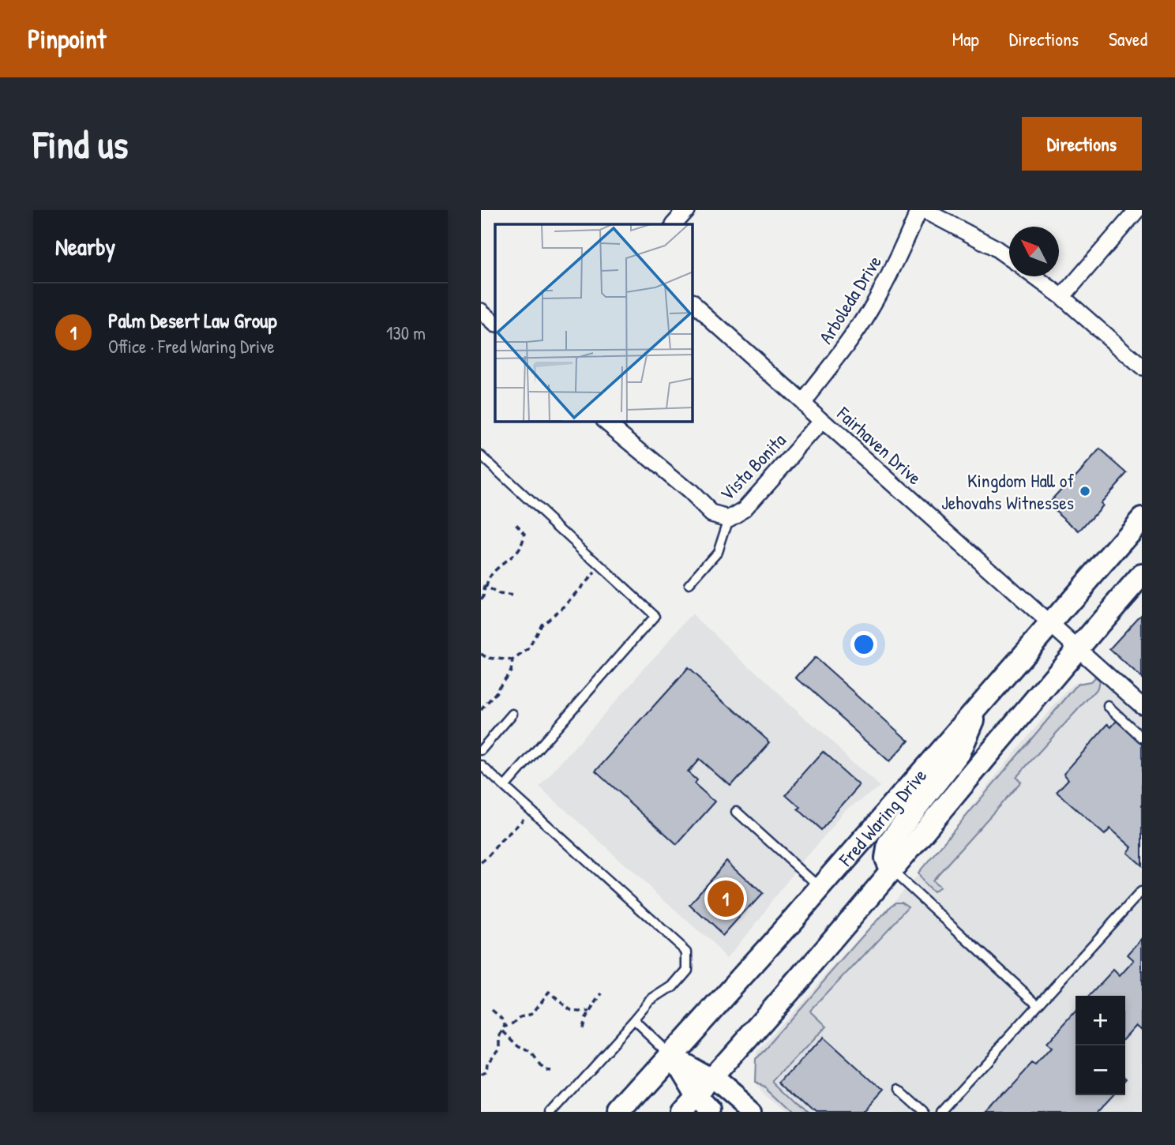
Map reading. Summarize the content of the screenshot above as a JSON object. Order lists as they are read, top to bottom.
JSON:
{
  "streets": {
    "main road": ["Fred Waring Drive"],
    "street": ["Arboleda Drive", "Fairhaven Drive", "Vista Bonita"]
  },
  "crossings": [
    ["Arboleda Drive", "Fairhaven Drive"],
    ["Fairhaven Drive", "Vista Bonita"],
    ["Fairhaven Drive", "Fred Waring Drive"]
  ],
  "places": ["Kingdom Hall of Jehovahs Witnesses"],
  "north": "top left",
  "page": {
    "header": "Pinpoint",
    "nav": ["Map", "Directions", "Saved"],
    "buttons": "Directions",
    "title": "Find us",
    "heading": "Nearby",
    "list": [
      {
        "mark": "1",
        "name": "Palm Desert Law Group",
        "note": "Office · Fred Waring Drive",
        "value": "130 m"
      }
    ],
    "pins": "1",
    "map_buttons": ["+", "−"]
  }
}
